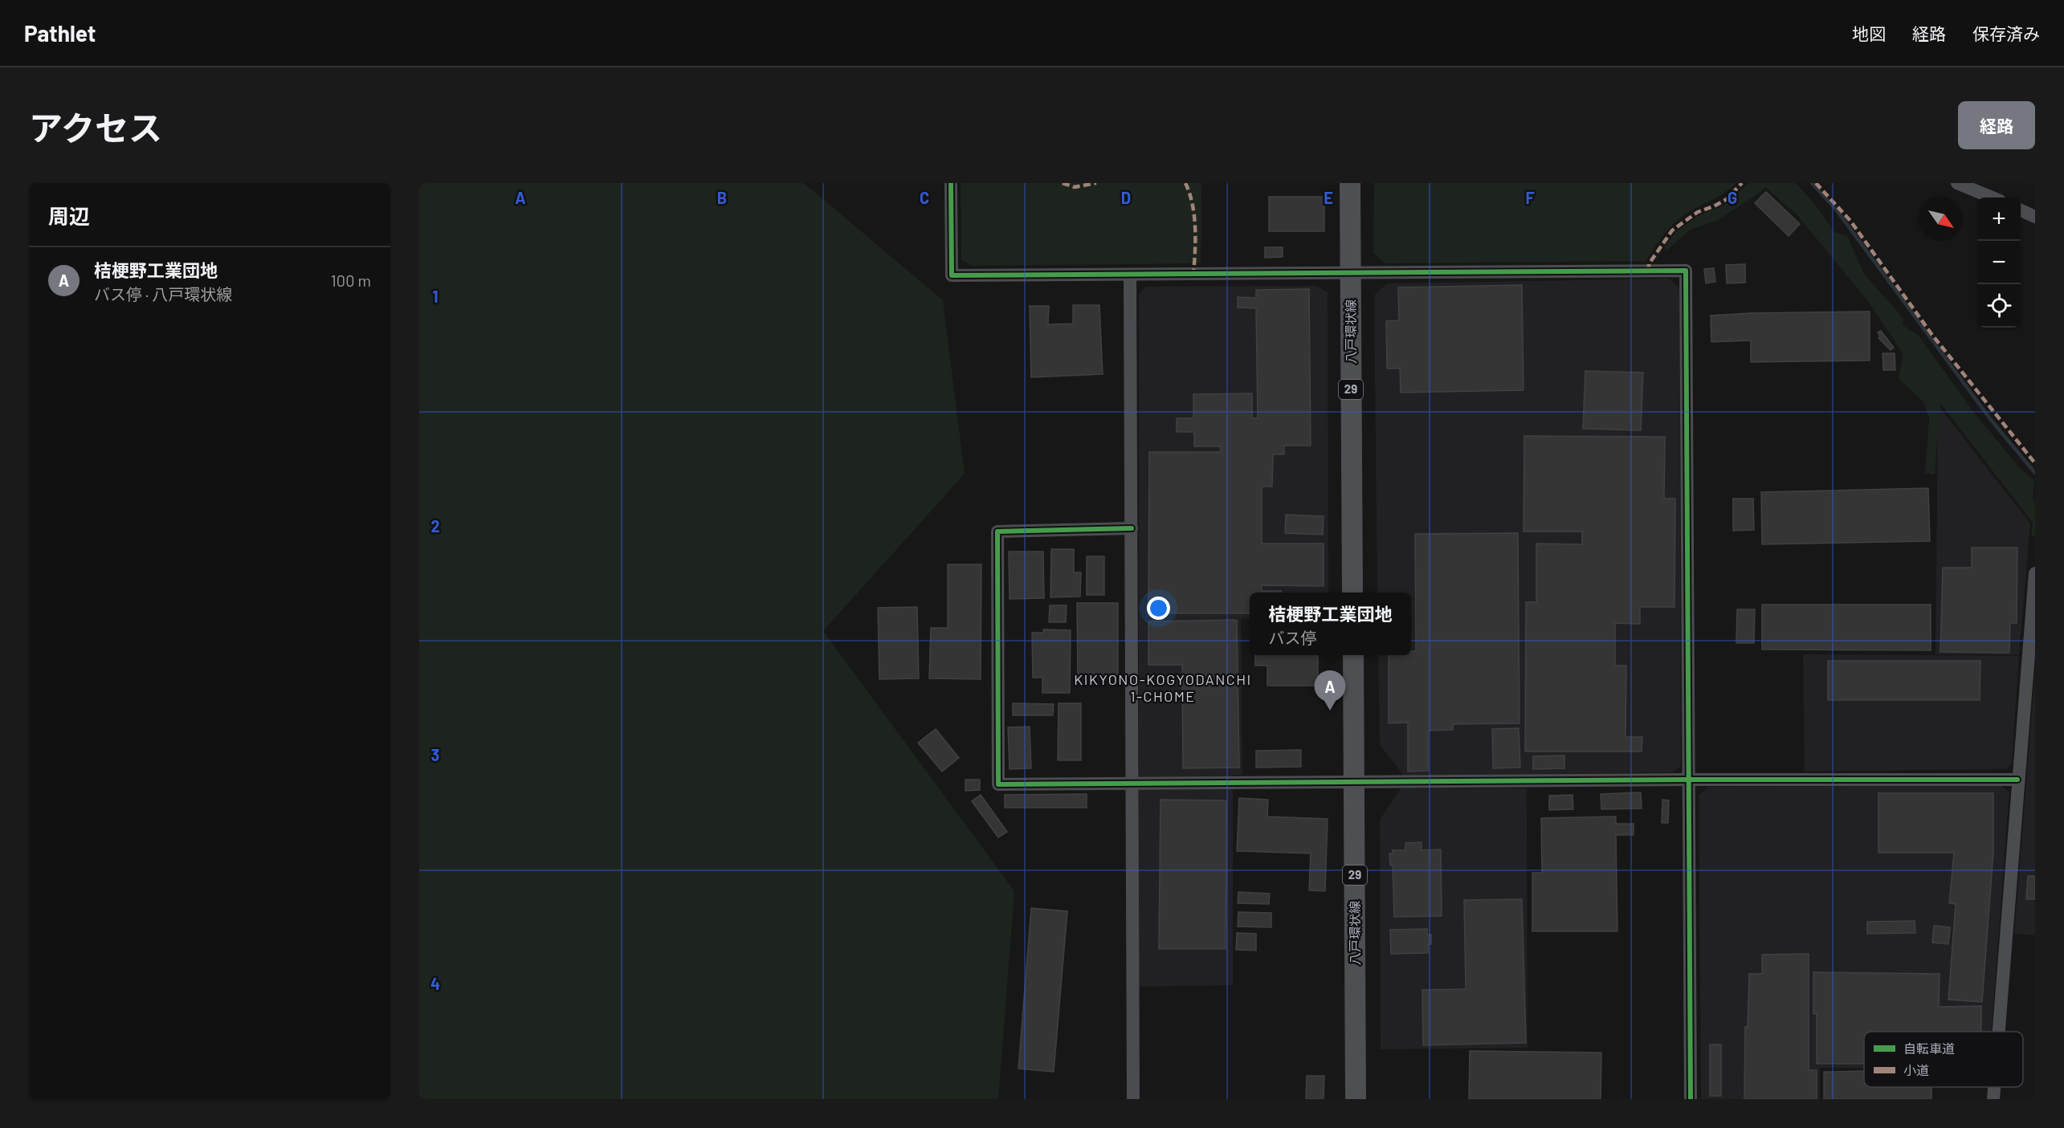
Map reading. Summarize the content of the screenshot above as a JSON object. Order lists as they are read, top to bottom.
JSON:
{
  "streets": {
    "main road": ["八戸環状線", "29"]
  },
  "districts": ["KIKYONO-KOGYODANCHI 1-CHOME"],
  "legend": ["自転車道", "小道"],
  "north": "bottom right",
  "page": {
    "header": "Pathlet",
    "nav": ["地図", "経路", "保存済み"],
    "title": "アクセス",
    "buttons": "経路",
    "heading": "周辺",
    "map_buttons": ["+", "−"],
    "list": [
      {
        "mark": "A",
        "name": "桔梗野工業団地",
        "note": "バス停 · 八戸環状線",
        "value": "100 m"
      }
    ],
    "popup": ["桔梗野工業団地", "バス停"],
    "pins": "A"
  },
  "grid": {
    "columns": [
      "A",
      "B",
      "C",
      "D",
      "E",
      "F",
      "G"
    ],
    "rows": [
      "1",
      "2",
      "3",
      "4"
    ]
  }
}
